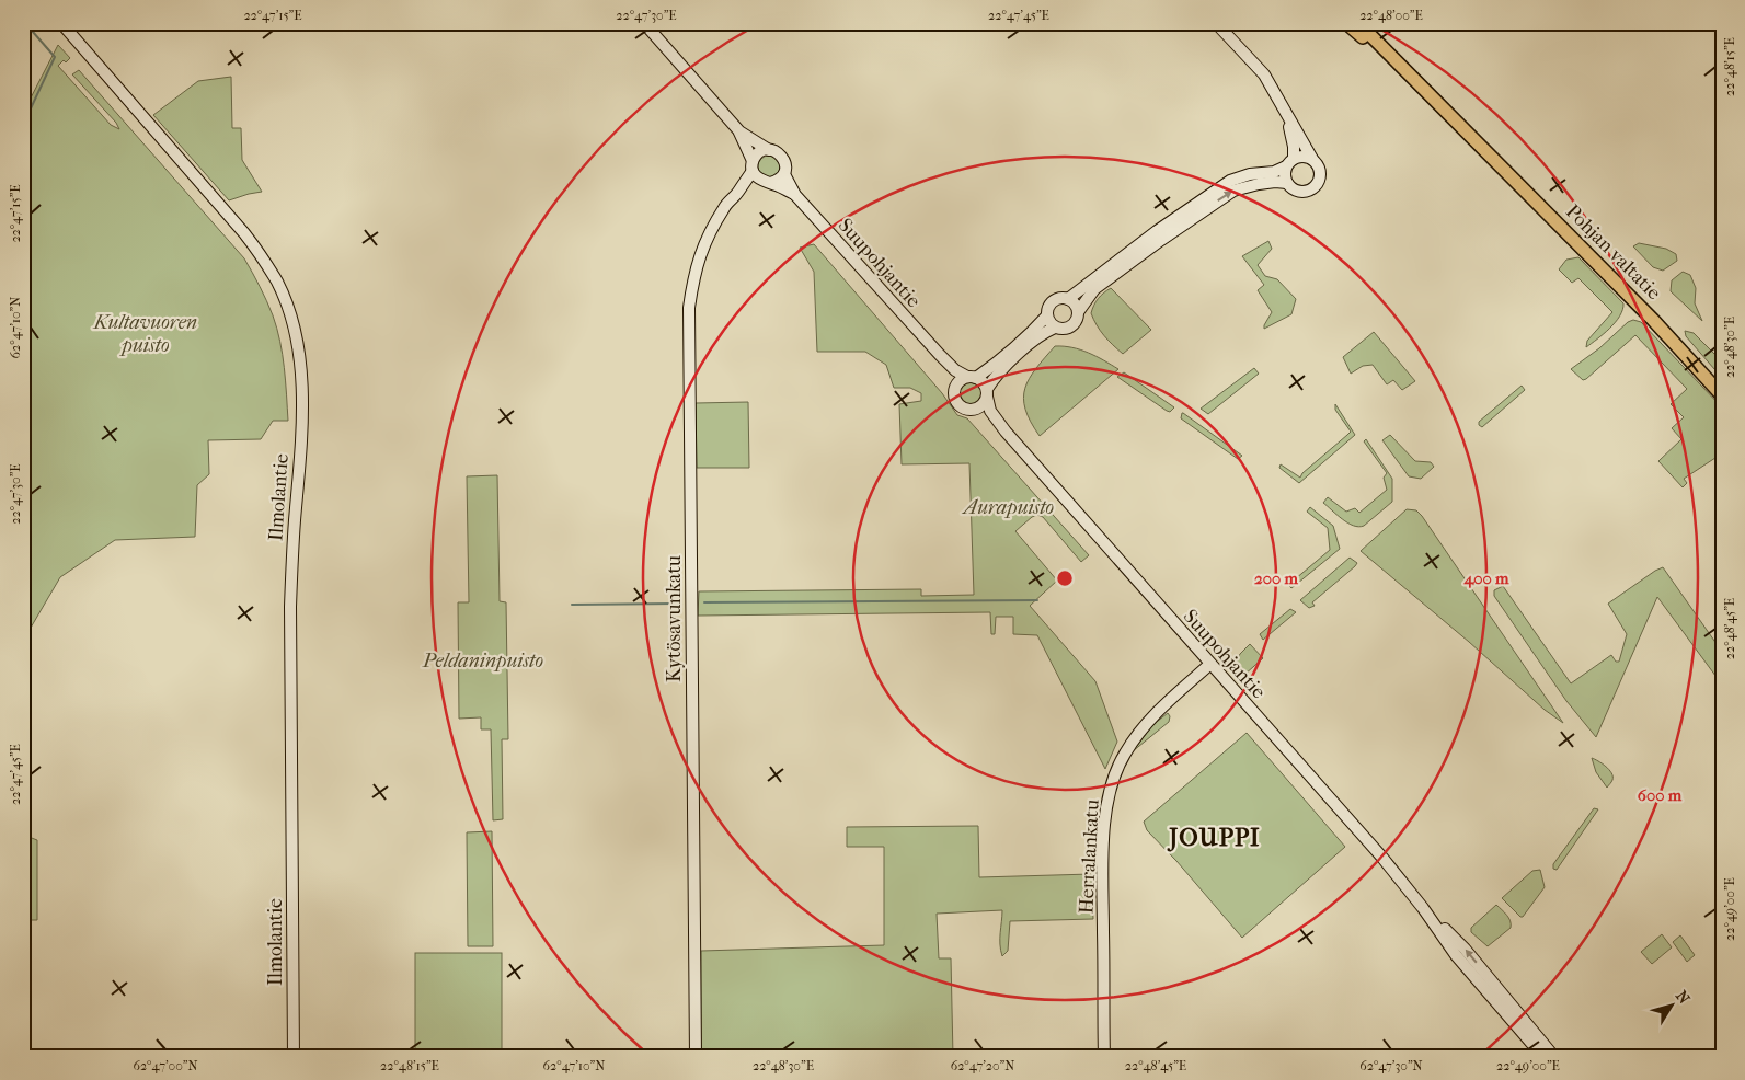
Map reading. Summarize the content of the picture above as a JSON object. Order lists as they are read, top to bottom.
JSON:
{
  "streets": {
    "main road": ["Pohjan valtatie"],
    "street": [
      "Suupohjantie",
      "Ilmolantie",
      "Kytösavunkatu",
      "Herralankatu"
    ]
  },
  "crossings": [
    ["Suupohjantie", "Kytösavunkatu"],
    ["Suupohjantie", "Herralankatu"]
  ],
  "districts": ["JOUPPI"],
  "parks": ["Kultavuoren puisto", "Aurapuisto", "Peldaninpuisto"],
  "north": "top right",
  "coordinates": [
    "22°47'15\"E",
    "22°47'30\"E",
    "22°47'45\"E",
    "22°48'00\"E",
    "22°48'15\"E",
    "62°47'10\"N",
    "22°48'30\"E",
    "22°48'45\"E",
    "22°49'00\"E",
    "62°47'00\"N",
    "62°47'20\"N",
    "62°47'30\"N"
  ],
  "rings": ["200 m", "400 m", "600 m"]
}
